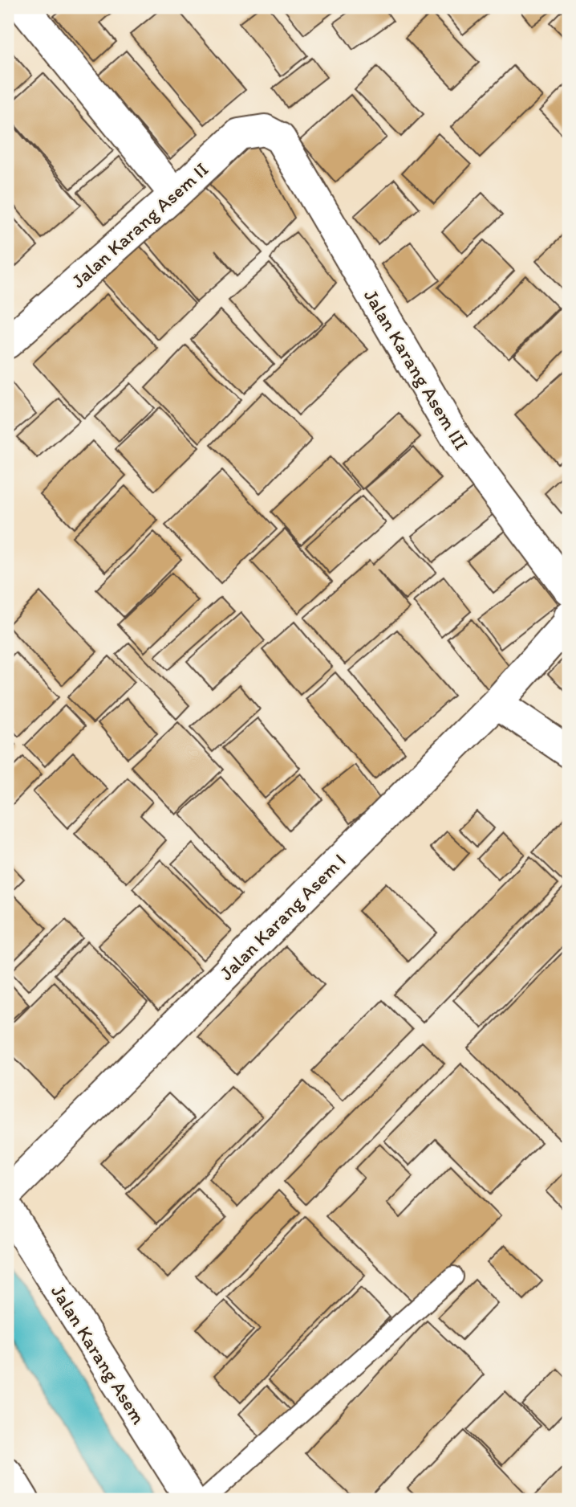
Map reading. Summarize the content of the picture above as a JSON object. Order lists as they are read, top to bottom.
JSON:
{
  "streets": {
    "street": [
      "Jalan Karang Asem II",
      "Jalan Karang Asem III",
      "Jalan Karang Asem I",
      "Jalan Karang Asem"
    ]
  },
  "crossings": [
    ["Jalan Karang Asem II", "Jalan Karang Asem III"]
  ]
}
